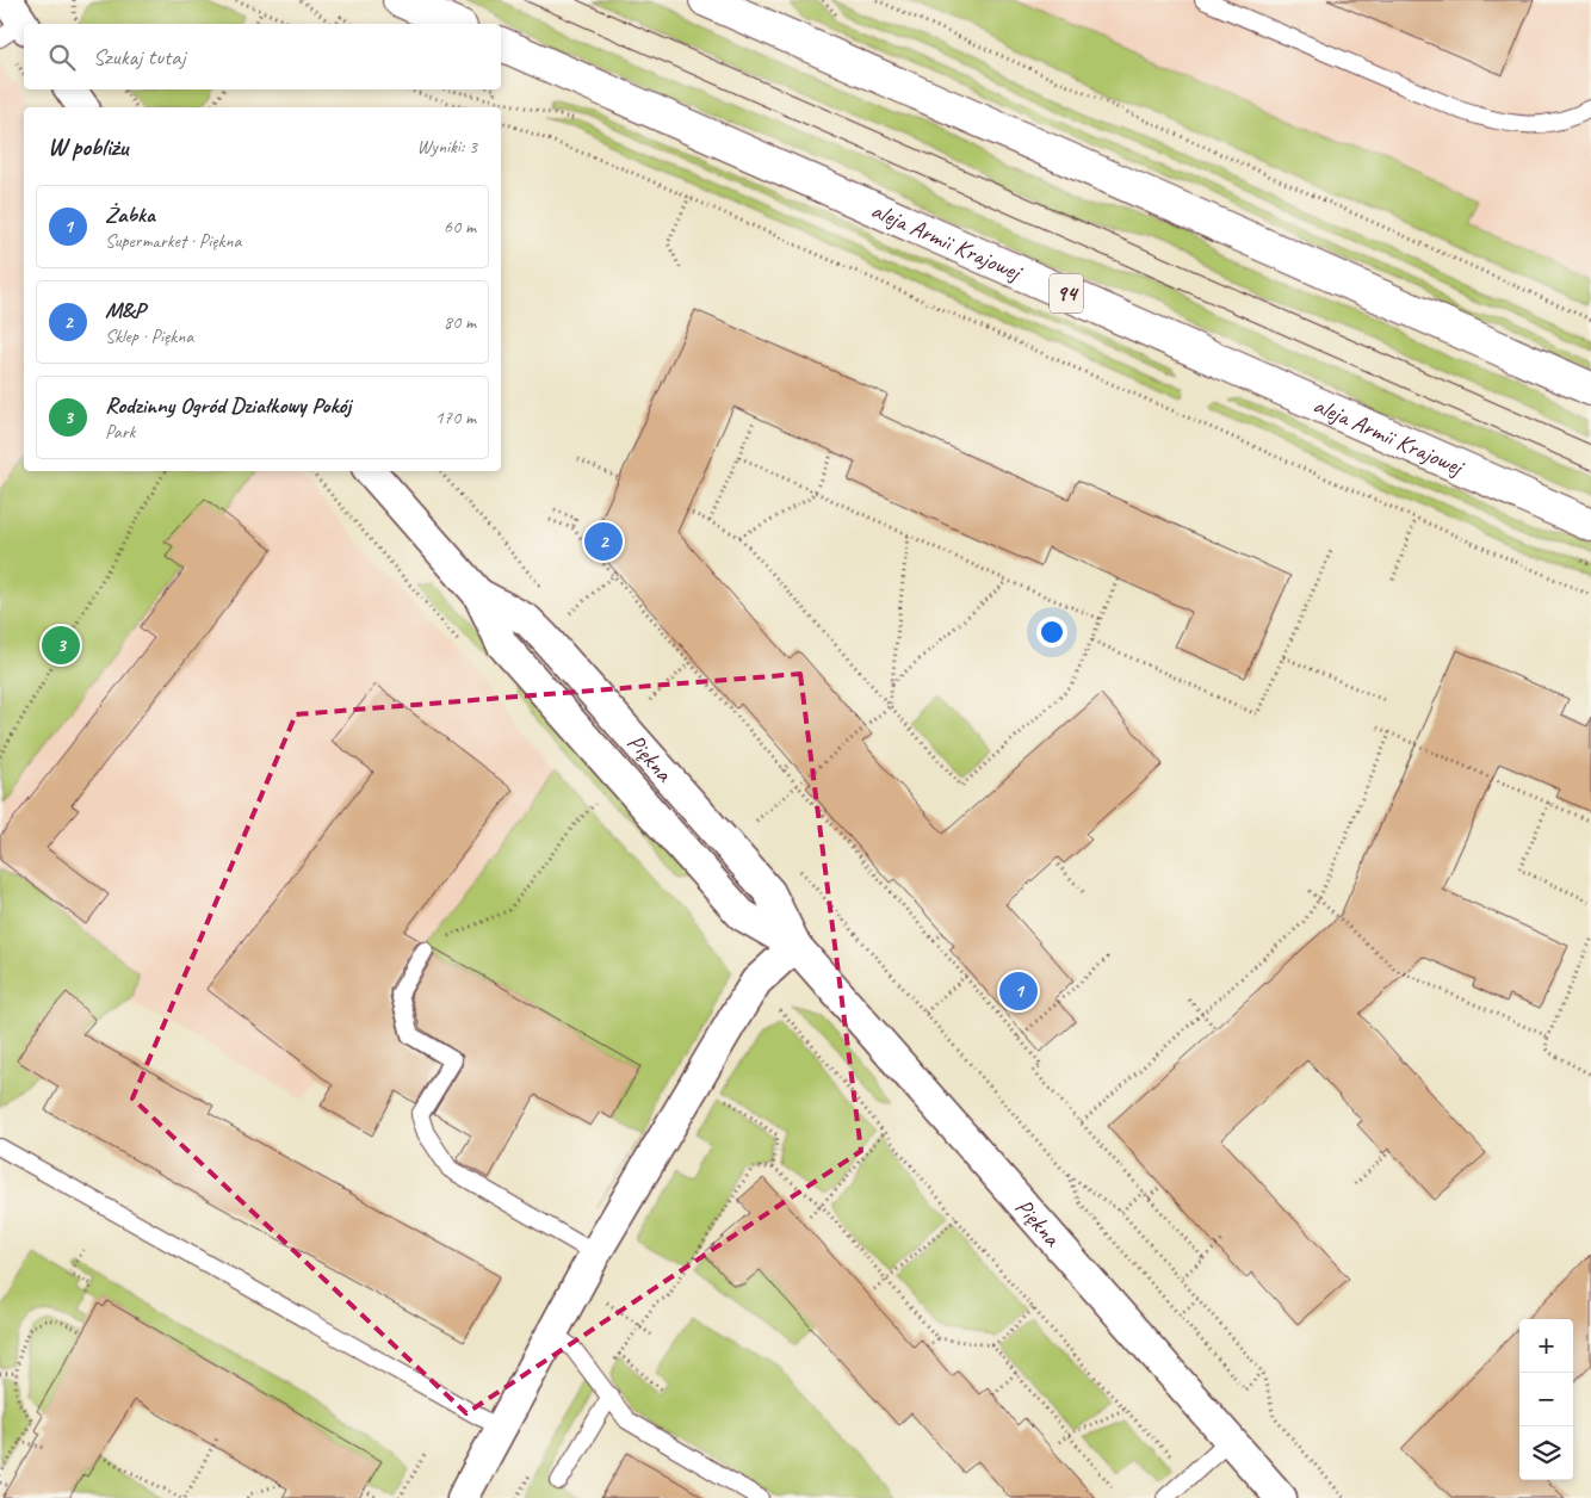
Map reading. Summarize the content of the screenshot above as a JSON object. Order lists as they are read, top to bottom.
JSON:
{
  "streets": {
    "main road": ["aleja Armii Krajowej", "94"],
    "street": ["Piękna"]
  },
  "page": {
    "search": "Szukaj tutaj",
    "heading": ["W pobliżu", "Wyniki: 3"],
    "list": [
      {
        "mark": "1",
        "name": "Żabka",
        "note": "Supermarket · Piękna",
        "value": "60 m"
      },
      {
        "mark": "2",
        "name": "M&P",
        "note": "Sklep · Piękna",
        "value": "80 m"
      },
      {
        "mark": "3",
        "name": "Rodzinny Ogród Działkowy Pokój",
        "note": "Park",
        "value": "170 m"
      }
    ],
    "pins": ["2", "3", "1"],
    "map_buttons": ["+", "−"]
  }
}
